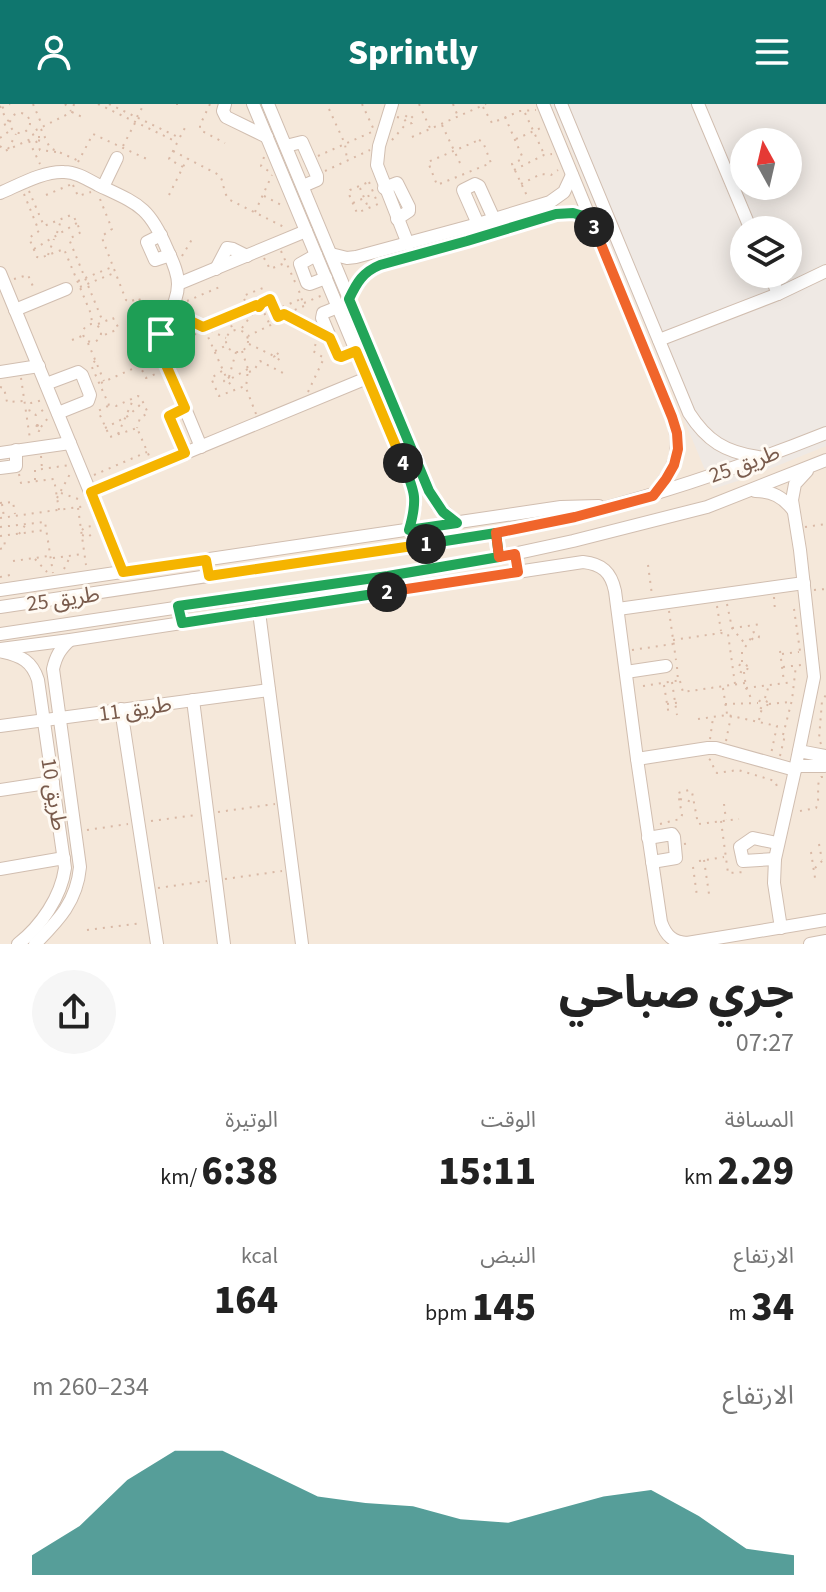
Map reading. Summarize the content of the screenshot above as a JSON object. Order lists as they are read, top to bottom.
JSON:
{
  "streets": {
    "street": ["طريق 25", "طريق 11", "طريق 10"]
  },
  "crossings": [
    ["طريق 11", "طريق 10"]
  ],
  "north": "top",
  "page": {
    "header": "Sprintly",
    "pins": [
      "3",
      "4",
      "1",
      "2"
    ],
    "heading": ["جري صباحي", "07:27"],
    "stats": [
      ["المسافة", "2.29 km"],
      ["الوقت", "15:11"],
      ["الوتيرة", "6:38 /km"],
      ["الارتفاع", "34 m"],
      ["النبض", "145 bpm"],
      ["kcal", "164"]
    ],
    "chart": ["الارتفاع", "234–260 m"]
  }
}
